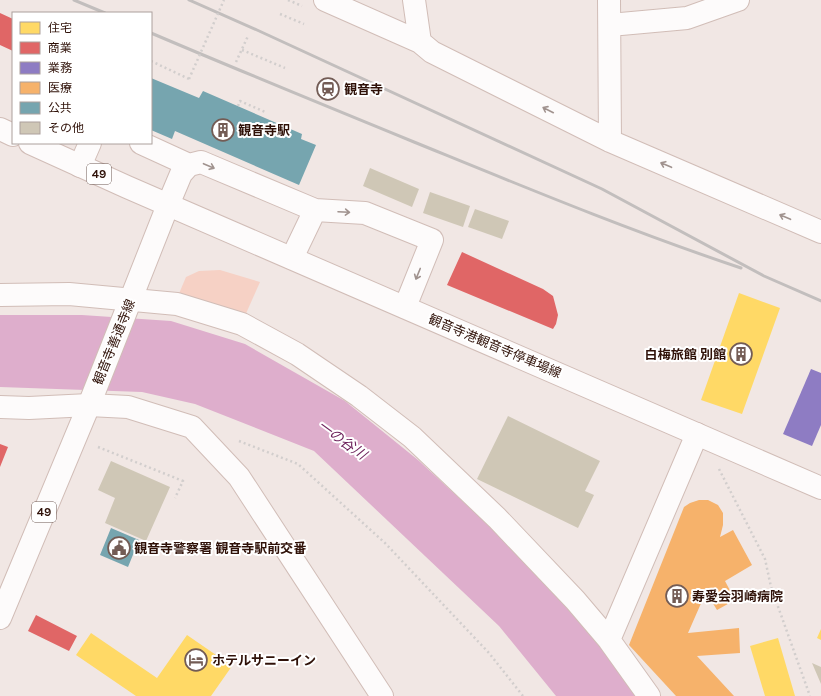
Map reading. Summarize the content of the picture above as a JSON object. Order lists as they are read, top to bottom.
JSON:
{
  "streets": {
    "street": ["49", "観音寺善通寺線", "観音寺港観音寺停車場線"]
  },
  "crossings": [
    ["49", "観音寺善通寺線"],
    ["49", "観音寺港観音寺停車場線"],
    ["観音寺善通寺線", "観音寺港観音寺停車場線"]
  ],
  "water": ["一の谷川"],
  "places": {
    "station": ["観音寺"],
    "building": ["観音寺駅", "白梅旅館 別館", "寿愛会羽崎病院"],
    "public building": ["観音寺警察署 観音寺駅前交番"],
    "hotel": ["ホテルサニーイン"]
  },
  "legend": [
    "住宅",
    "商業",
    "業務",
    "医療",
    "公共",
    "その他"
  ]
}
